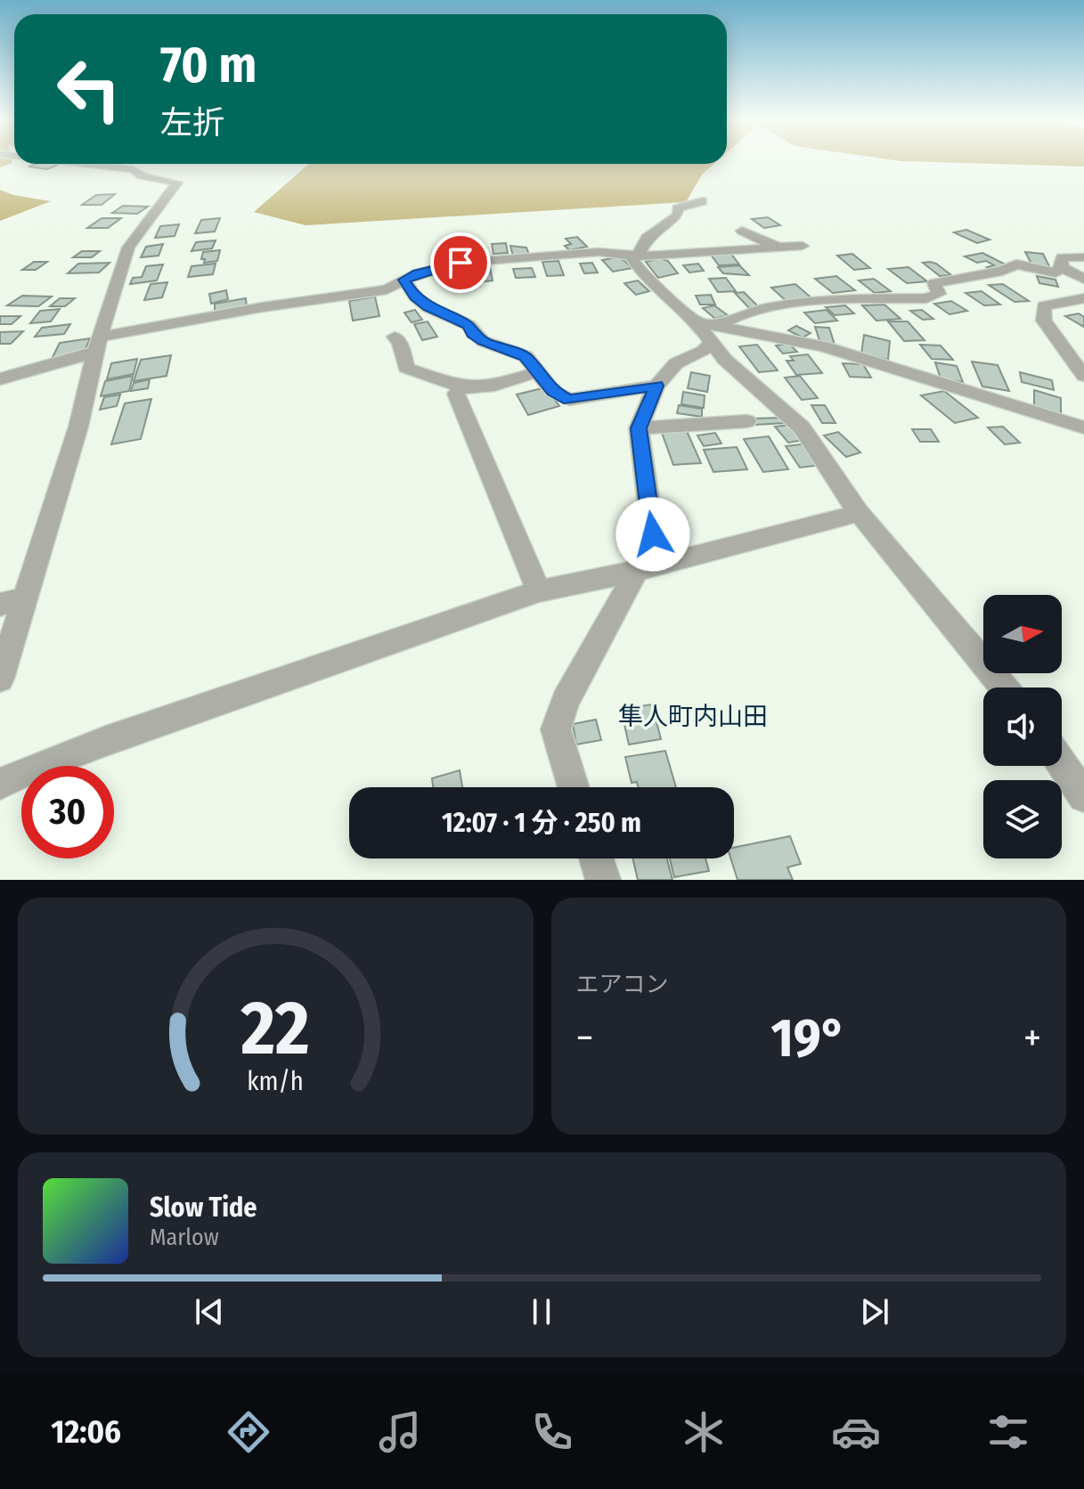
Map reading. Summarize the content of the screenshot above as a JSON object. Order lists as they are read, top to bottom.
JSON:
{
  "districts": ["隼人町内山田"],
  "north": "right",
  "page": {
    "turn": ["70 m", "左折"],
    "limit": "30",
    "trip": "12:07 · 1 分 · 250 m",
    "tile": "エアコン",
    "heat": ["−", "19°", "+"],
    "song": ["Slow Tide", "Marlow"],
    "tabs": "12:06",
    "gauge": ["22", "km/h"]
  }
}
